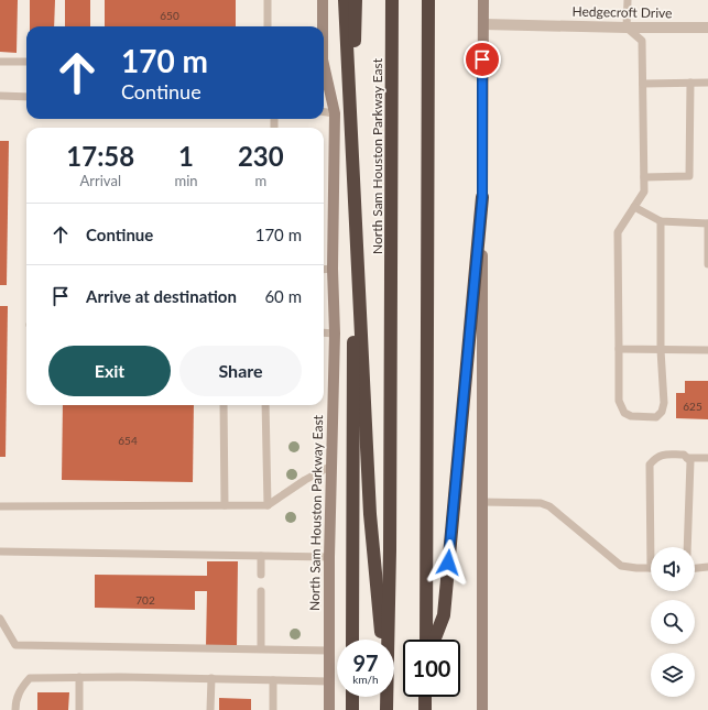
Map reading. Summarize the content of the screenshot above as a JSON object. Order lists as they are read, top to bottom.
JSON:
{
  "streets": {
    "highway": ["North Sam Houston Parkway East"],
    "street": ["Hedgecroft Drive"]
  },
  "house_numbers": [
    "650",
    "625",
    "654",
    "702"
  ],
  "page": {
    "turn": ["170 m", "Continue"],
    "eta": [
      "17:58",
      "Arrival",
      "1",
      "min",
      "230",
      "m"
    ],
    "list": [
      {
        "name": "Continue",
        "value": "170 m"
      },
      {
        "name": "Arrive at destination",
        "value": "60 m"
      }
    ],
    "buttons": ["Exit", "Share"],
    "speed": "97 km/h",
    "limit": "100"
  }
}
